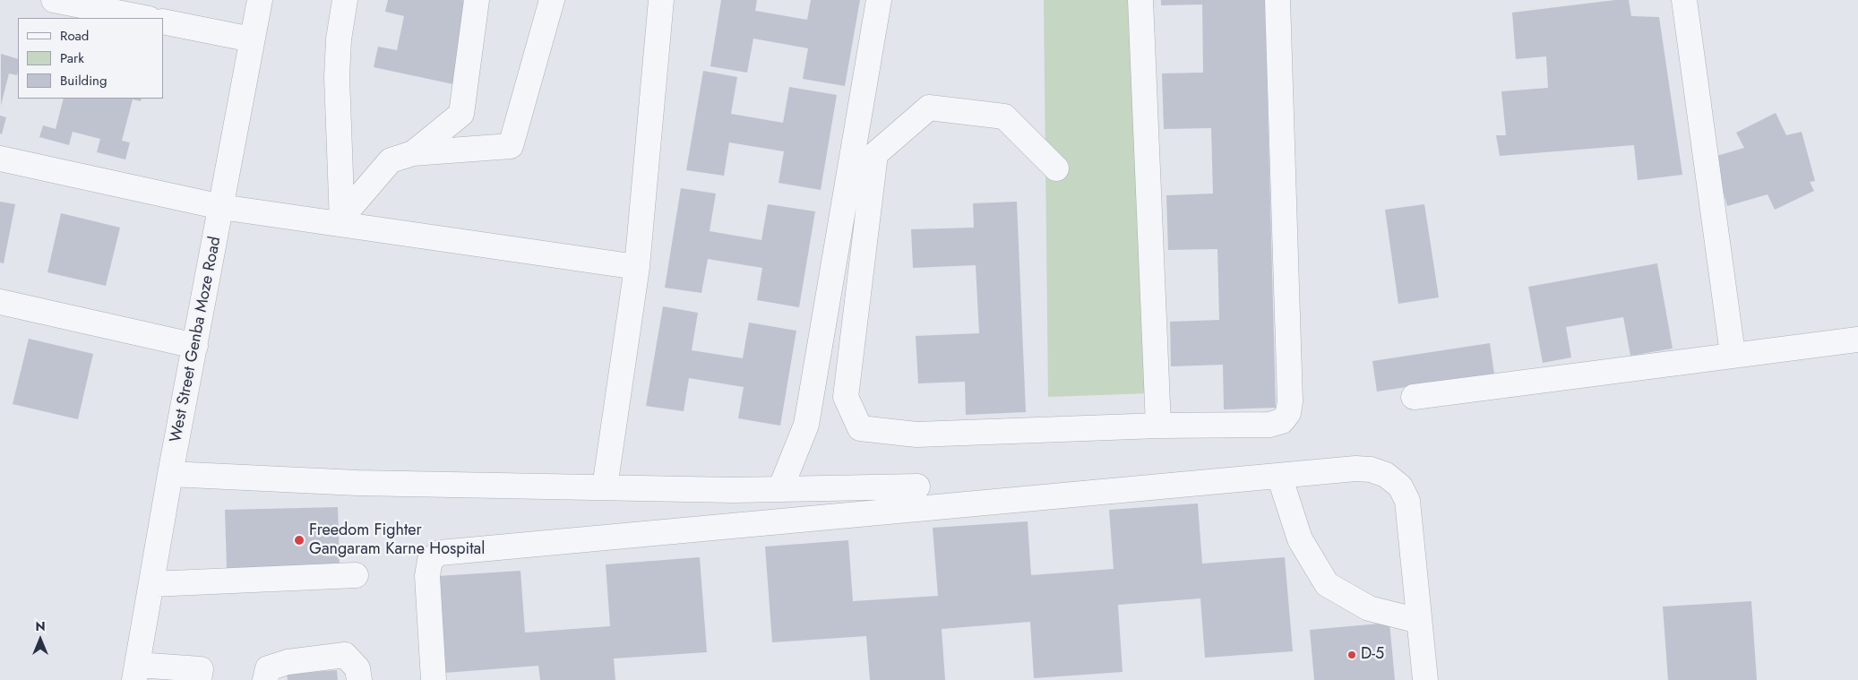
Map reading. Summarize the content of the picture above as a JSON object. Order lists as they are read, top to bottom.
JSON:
{
  "streets": {
    "street": ["West Street Genba Moze Road"]
  },
  "places": ["Freedom Fighter Gangaram Karne Hospital", "D-5"],
  "legend": ["Road", "Park", "Building"],
  "north": "top"
}
